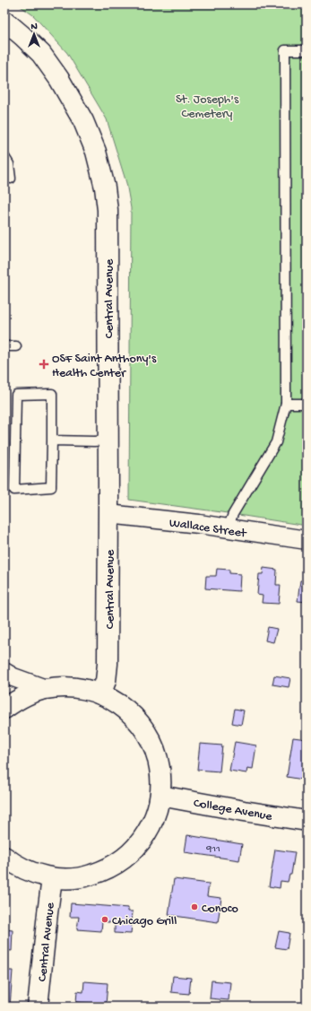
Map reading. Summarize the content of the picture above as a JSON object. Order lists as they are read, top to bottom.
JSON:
{
  "streets": {
    "street": ["Central Avenue", "Wallace Street", "College Avenue"]
  },
  "crossings": [
    ["Central Avenue", "Wallace Street"]
  ],
  "parks": ["St. Joseph's Cemetery"],
  "places": {
    "health": ["OSF Saint Anthony's Health Center"],
    "other": ["Conoco", "Chicago Grill"]
  },
  "house_numbers": ["911"],
  "north": "top"
}
